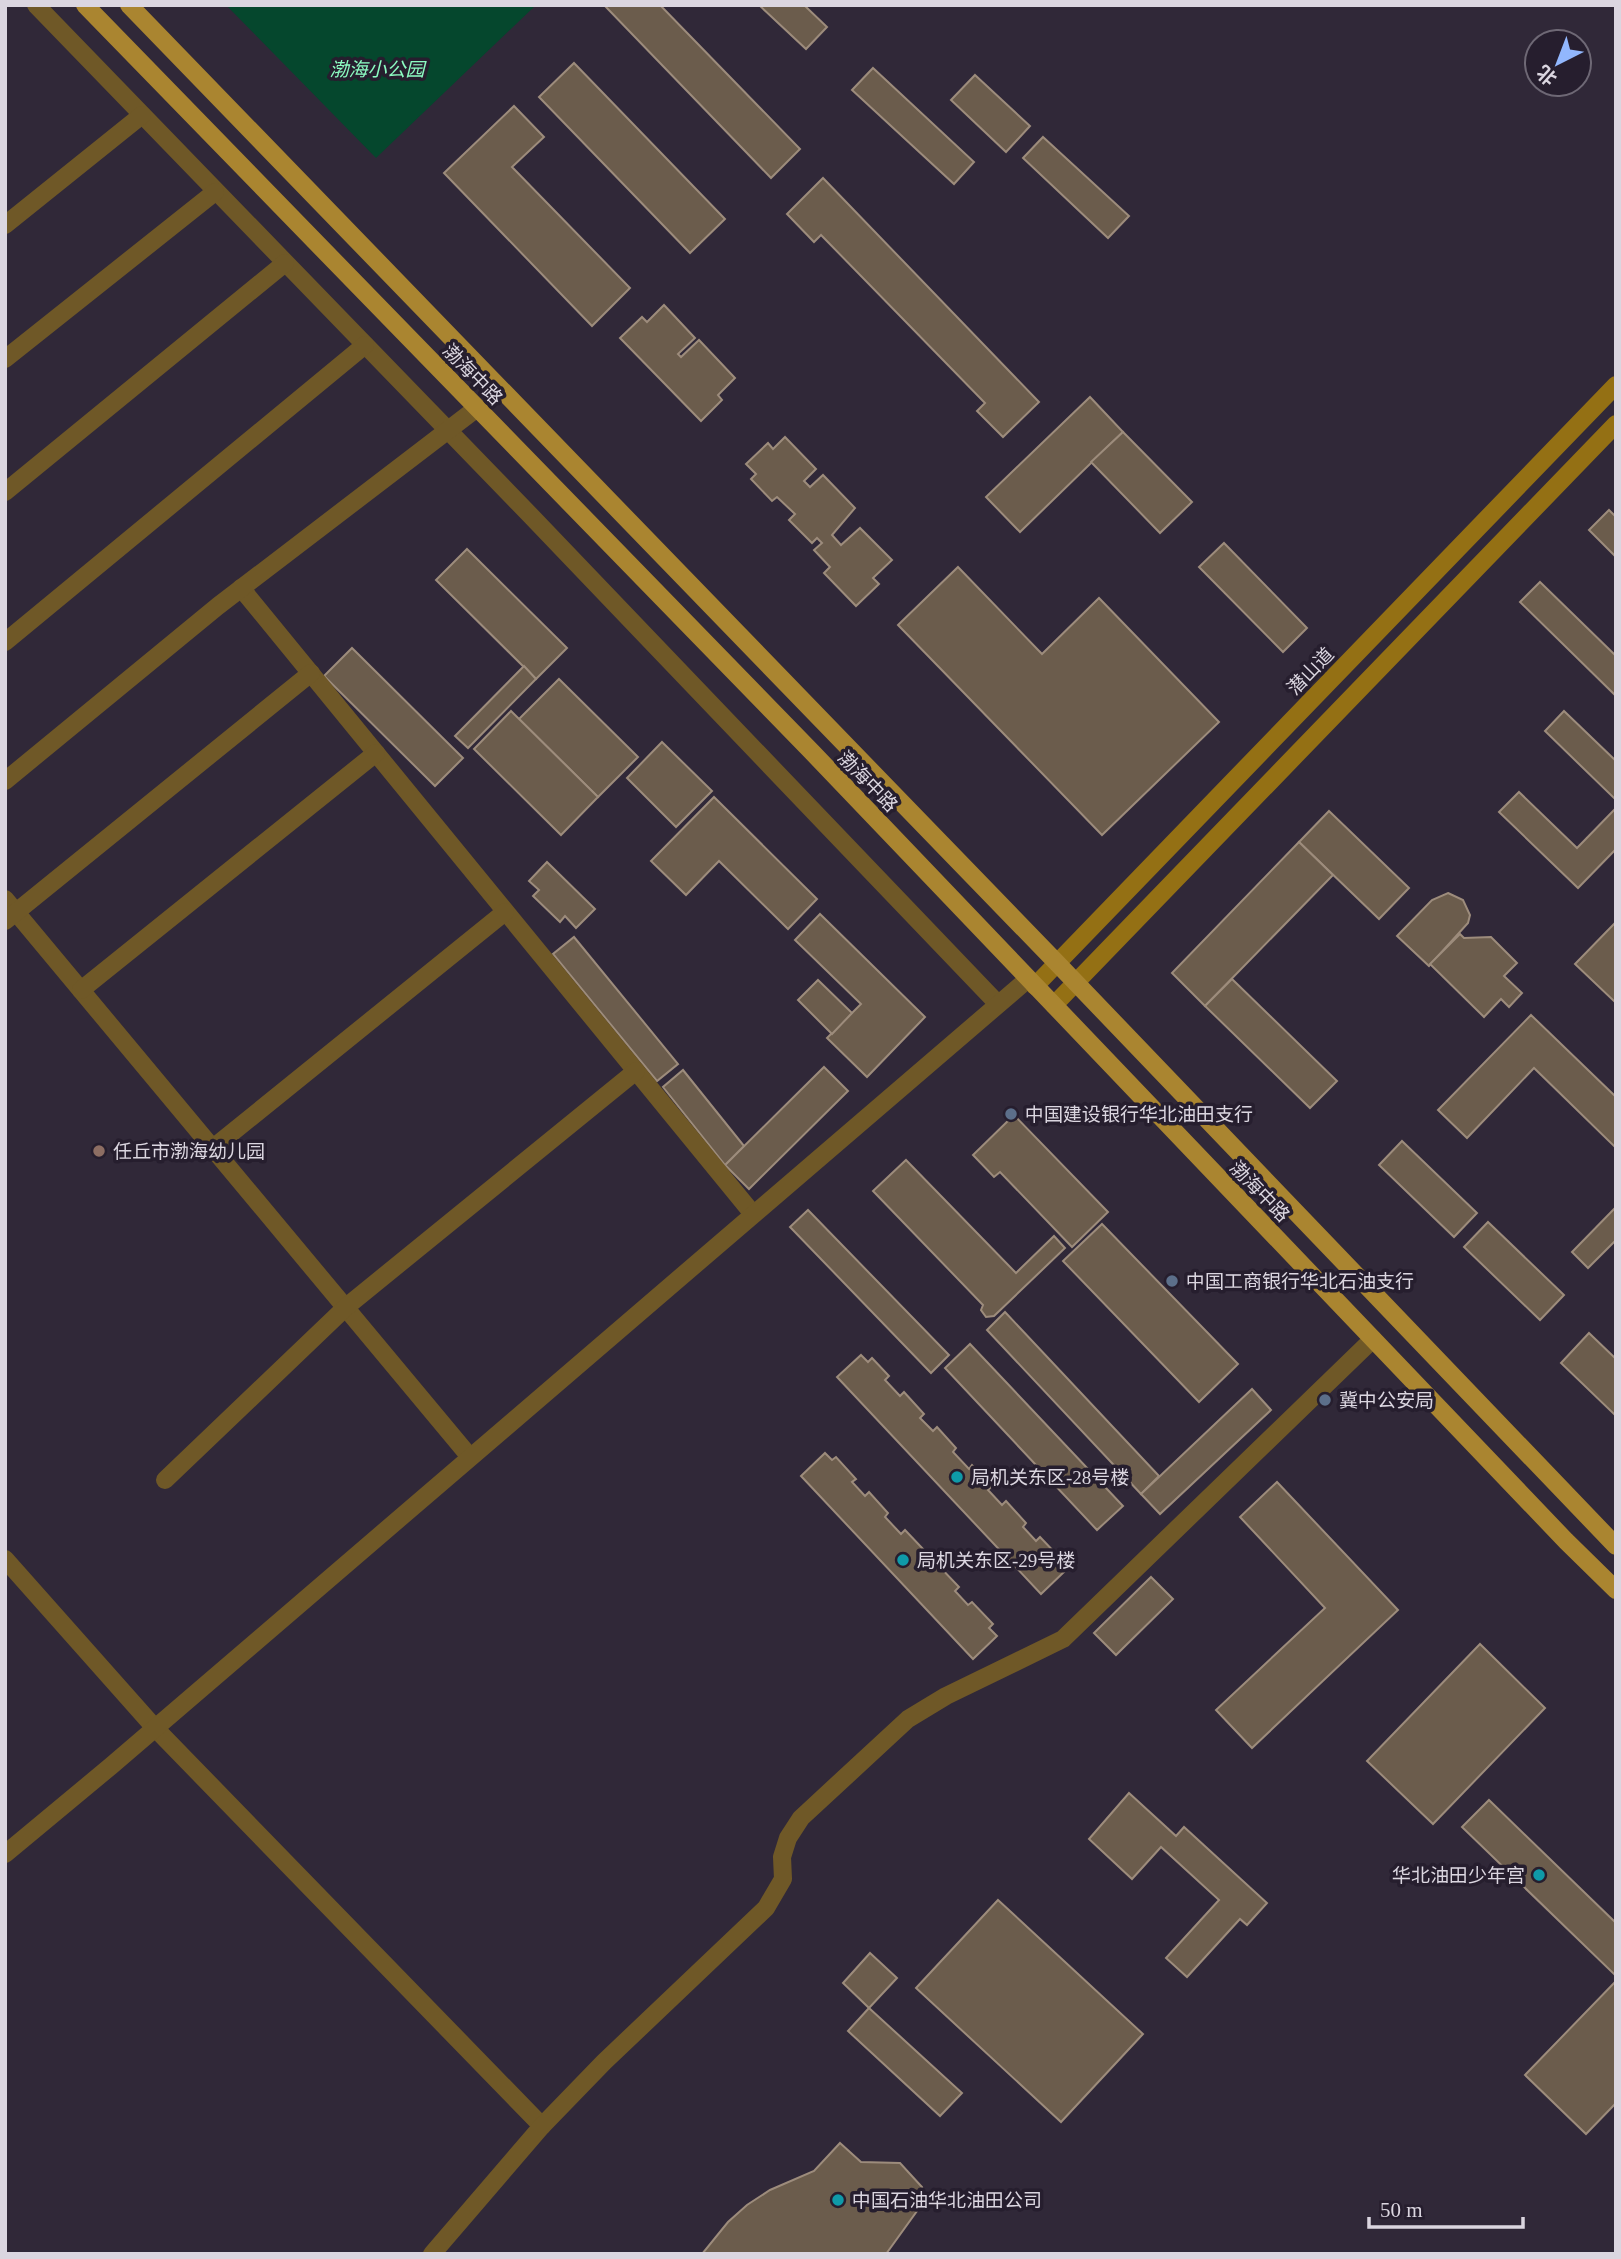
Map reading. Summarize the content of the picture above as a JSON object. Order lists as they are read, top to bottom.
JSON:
{
  "streets": {
    "main road": ["渤海中路", "潜山道"]
  },
  "crossings": [
    ["渤海中路", "潜山道"]
  ],
  "parks": ["渤海小公园"],
  "places": [
    "中国建设银行华北油田支行",
    "任丘市渤海幼儿园",
    "中国工商银行华北石油支行",
    "冀中公安局",
    "局机关东区-28号楼",
    "局机关东区-29号楼",
    "华北油田少年宫",
    "中国石油华北油田公司"
  ],
  "scale_bar": "50 m",
  "north": "bottom left"
}
